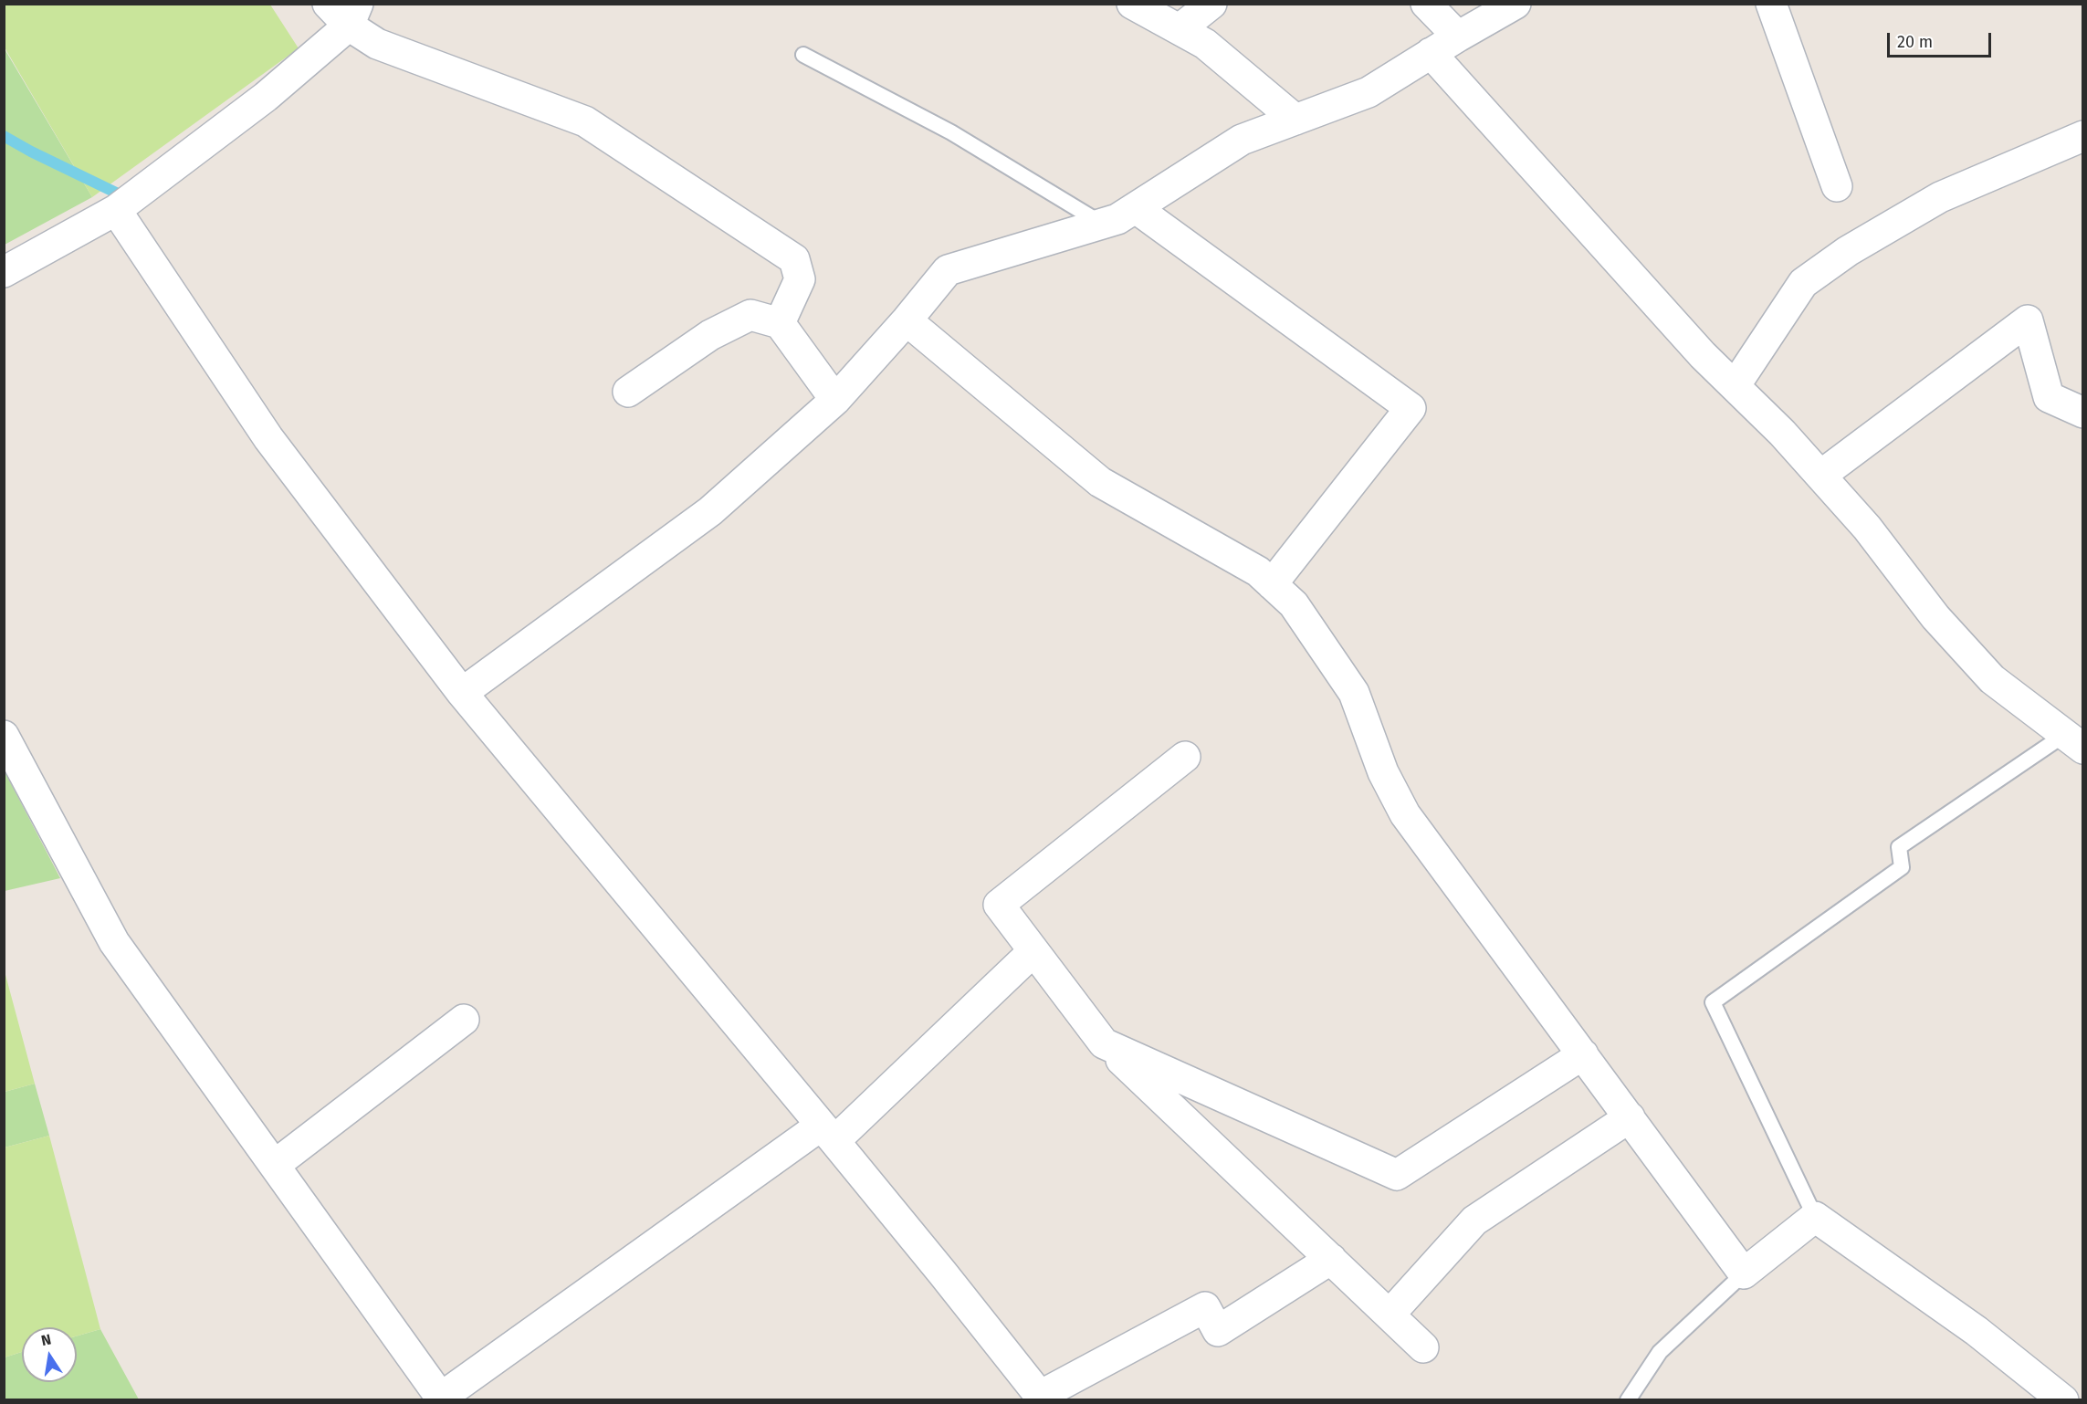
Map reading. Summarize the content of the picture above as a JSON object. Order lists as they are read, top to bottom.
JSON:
{
  "scale_bar": "20 m",
  "north": "top"
}
